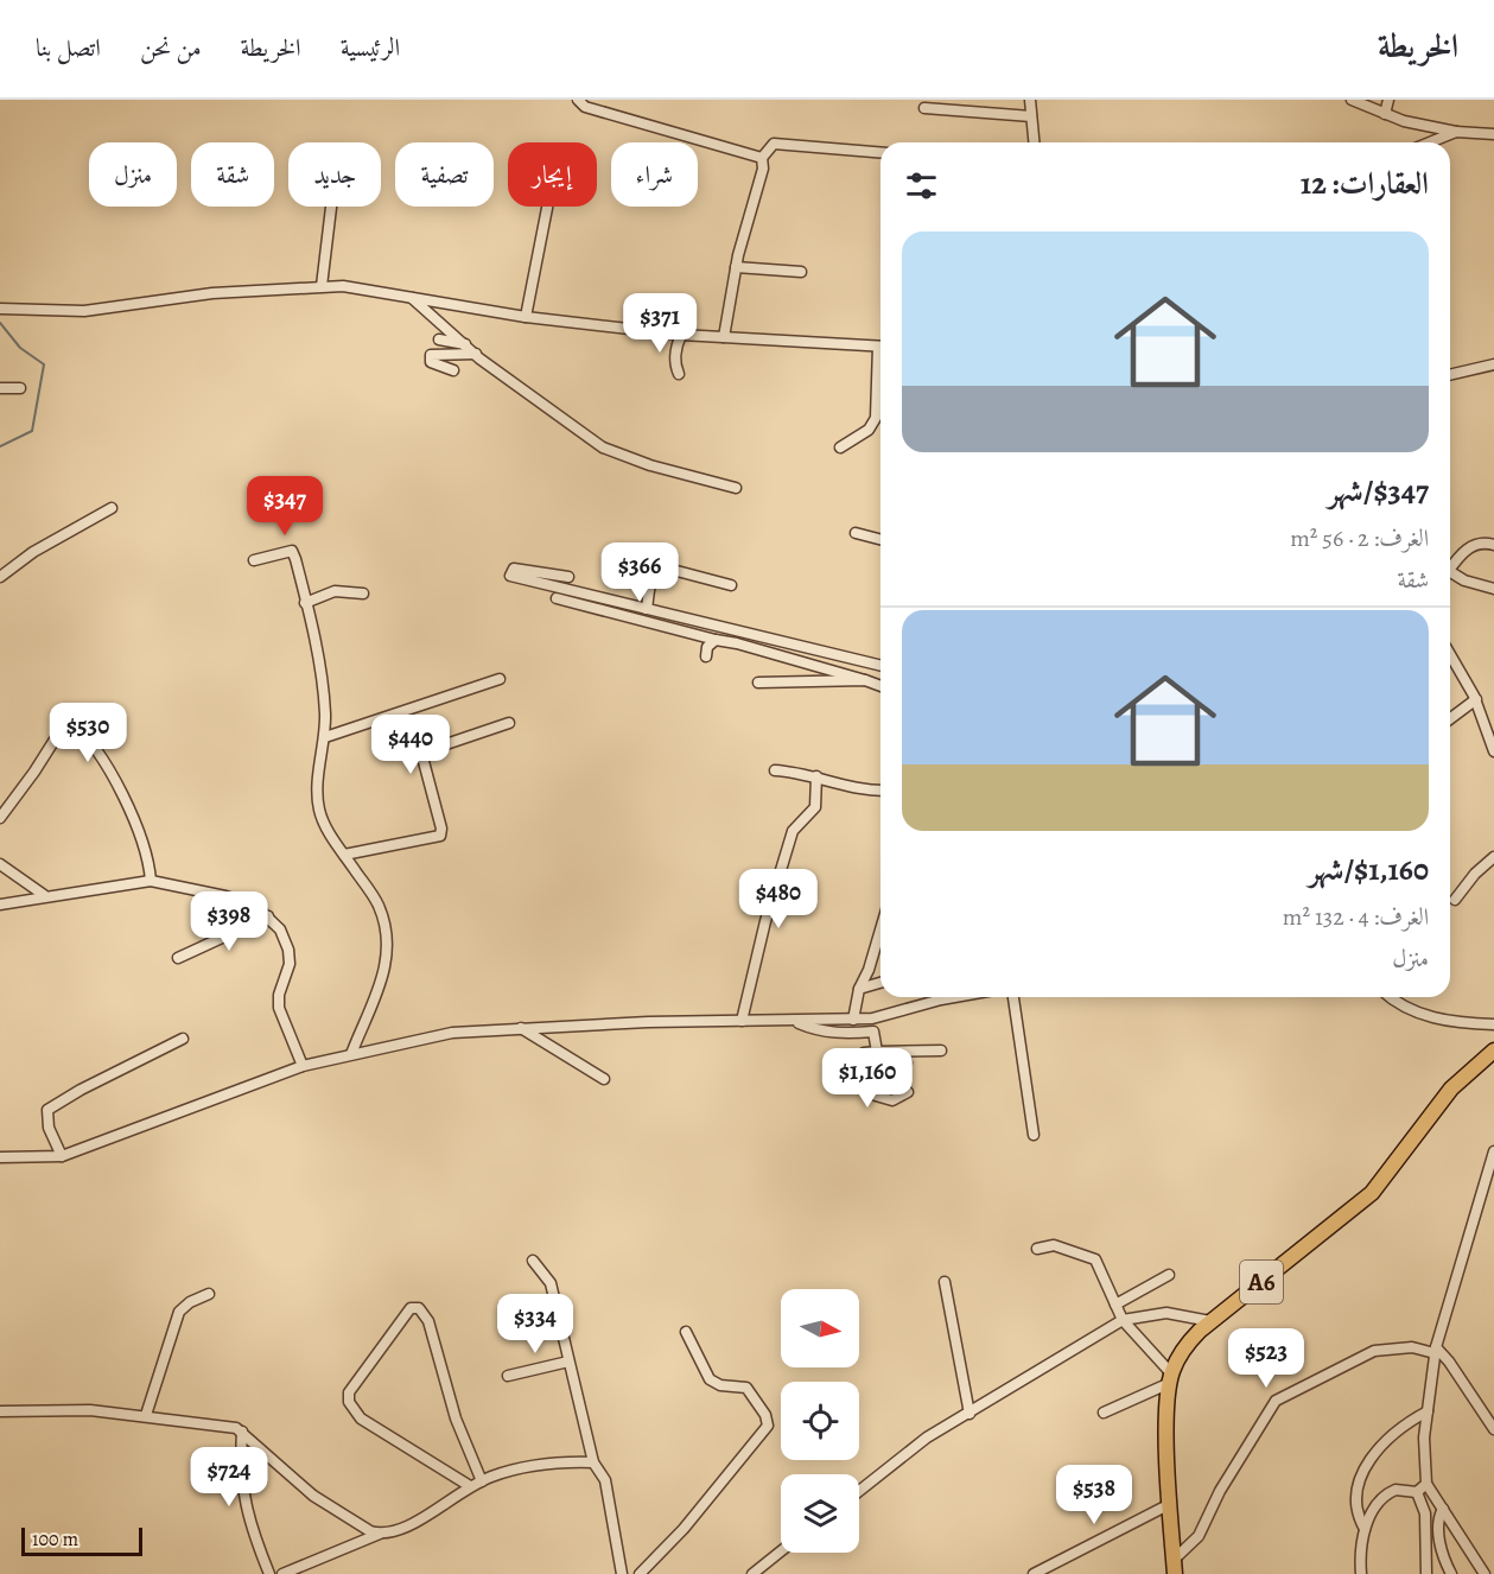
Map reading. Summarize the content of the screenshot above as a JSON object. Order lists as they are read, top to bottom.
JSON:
{
  "streets": {
    "highway": ["A6"]
  },
  "scale_bar": "100 m",
  "north": "right",
  "page": {
    "header": "الخريطة",
    "nav": [
      "الرئيسية",
      "الخريطة",
      "من نحن",
      "اتصل بنا"
    ],
    "chip": [
      "شراء",
      "إيجار",
      "تصفية",
      "جديد",
      "شقة",
      "منزل"
    ],
    "heading": "العقارات: 12",
    "list": [
      {
        "name": "$347/شهر",
        "note": "الغرف: 2 · 56 m² · شقة"
      },
      {
        "name": "$1,160/شهر",
        "note": "الغرف: 4 · 132 m² · منزل"
      }
    ],
    "price": [
      "$371",
      "$347",
      "$366",
      "$530",
      "$440",
      "$480",
      "$398",
      "$1,160",
      "$334",
      "$523",
      "$724",
      "$538"
    ],
    "scale": "100 m"
  }
}
